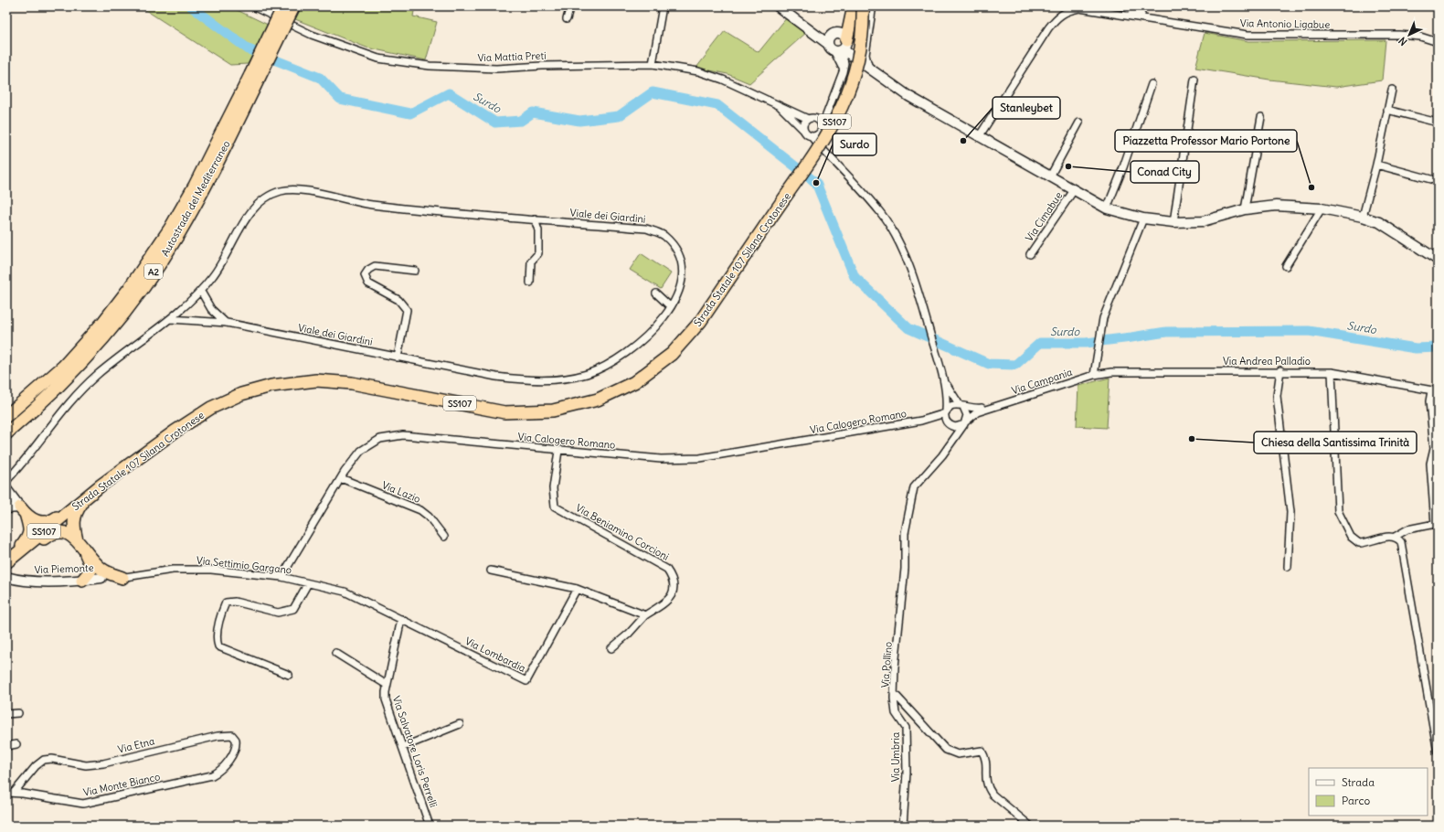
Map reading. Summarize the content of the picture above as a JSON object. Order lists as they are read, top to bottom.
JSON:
{
  "streets": {
    "highway": [
      "SS107",
      "Autostrada del Mediterraneo",
      "Strada Statale 107 Silana Crotonese",
      "A2"
    ],
    "main road": ["Via Piemonte"],
    "street": [
      "Via Antonio Ligabue",
      "Via Mattia Preti",
      "Viale dei Giardini",
      "Via Cimabue",
      "Via Andrea Palladio",
      "Via Campania",
      "Via Calogero Romano",
      "Via Lazio",
      "Via Beniamino Corcioni",
      "Via Settimio Gargano",
      "Via Lombardia",
      "Via Pollino",
      "Via Etna",
      "Via Salvatore Loris Perrelli",
      "Via Umbria",
      "Via Monte Bianco"
    ]
  },
  "crossings": [
    ["Via Andrea Palladio", "Via Campania"],
    ["Via Campania", "Via Pollino"],
    ["Via Calogero Romano", "Via Lazio"],
    ["Via Calogero Romano", "Via Beniamino Corcioni"],
    ["Via Calogero Romano", "Via Settimio Gargano"],
    ["Via Settimio Gargano", "Via Lombardia"],
    ["Via Settimio Gargano", "Via Salvatore Loris Perrelli"],
    ["Via Lombardia", "Via Salvatore Loris Perrelli"],
    ["Via Pollino", "Via Umbria"],
    ["Via Etna", "Via Monte Bianco"]
  ],
  "water": ["Surdo"],
  "places": [
    "Stanleybet",
    "Conad City",
    "Surdo",
    "Piazzetta Professor Mario Portone",
    "Chiesa della Santissima Trinità"
  ],
  "legend": ["Strada", "Parco"],
  "north": "bottom left"
}
